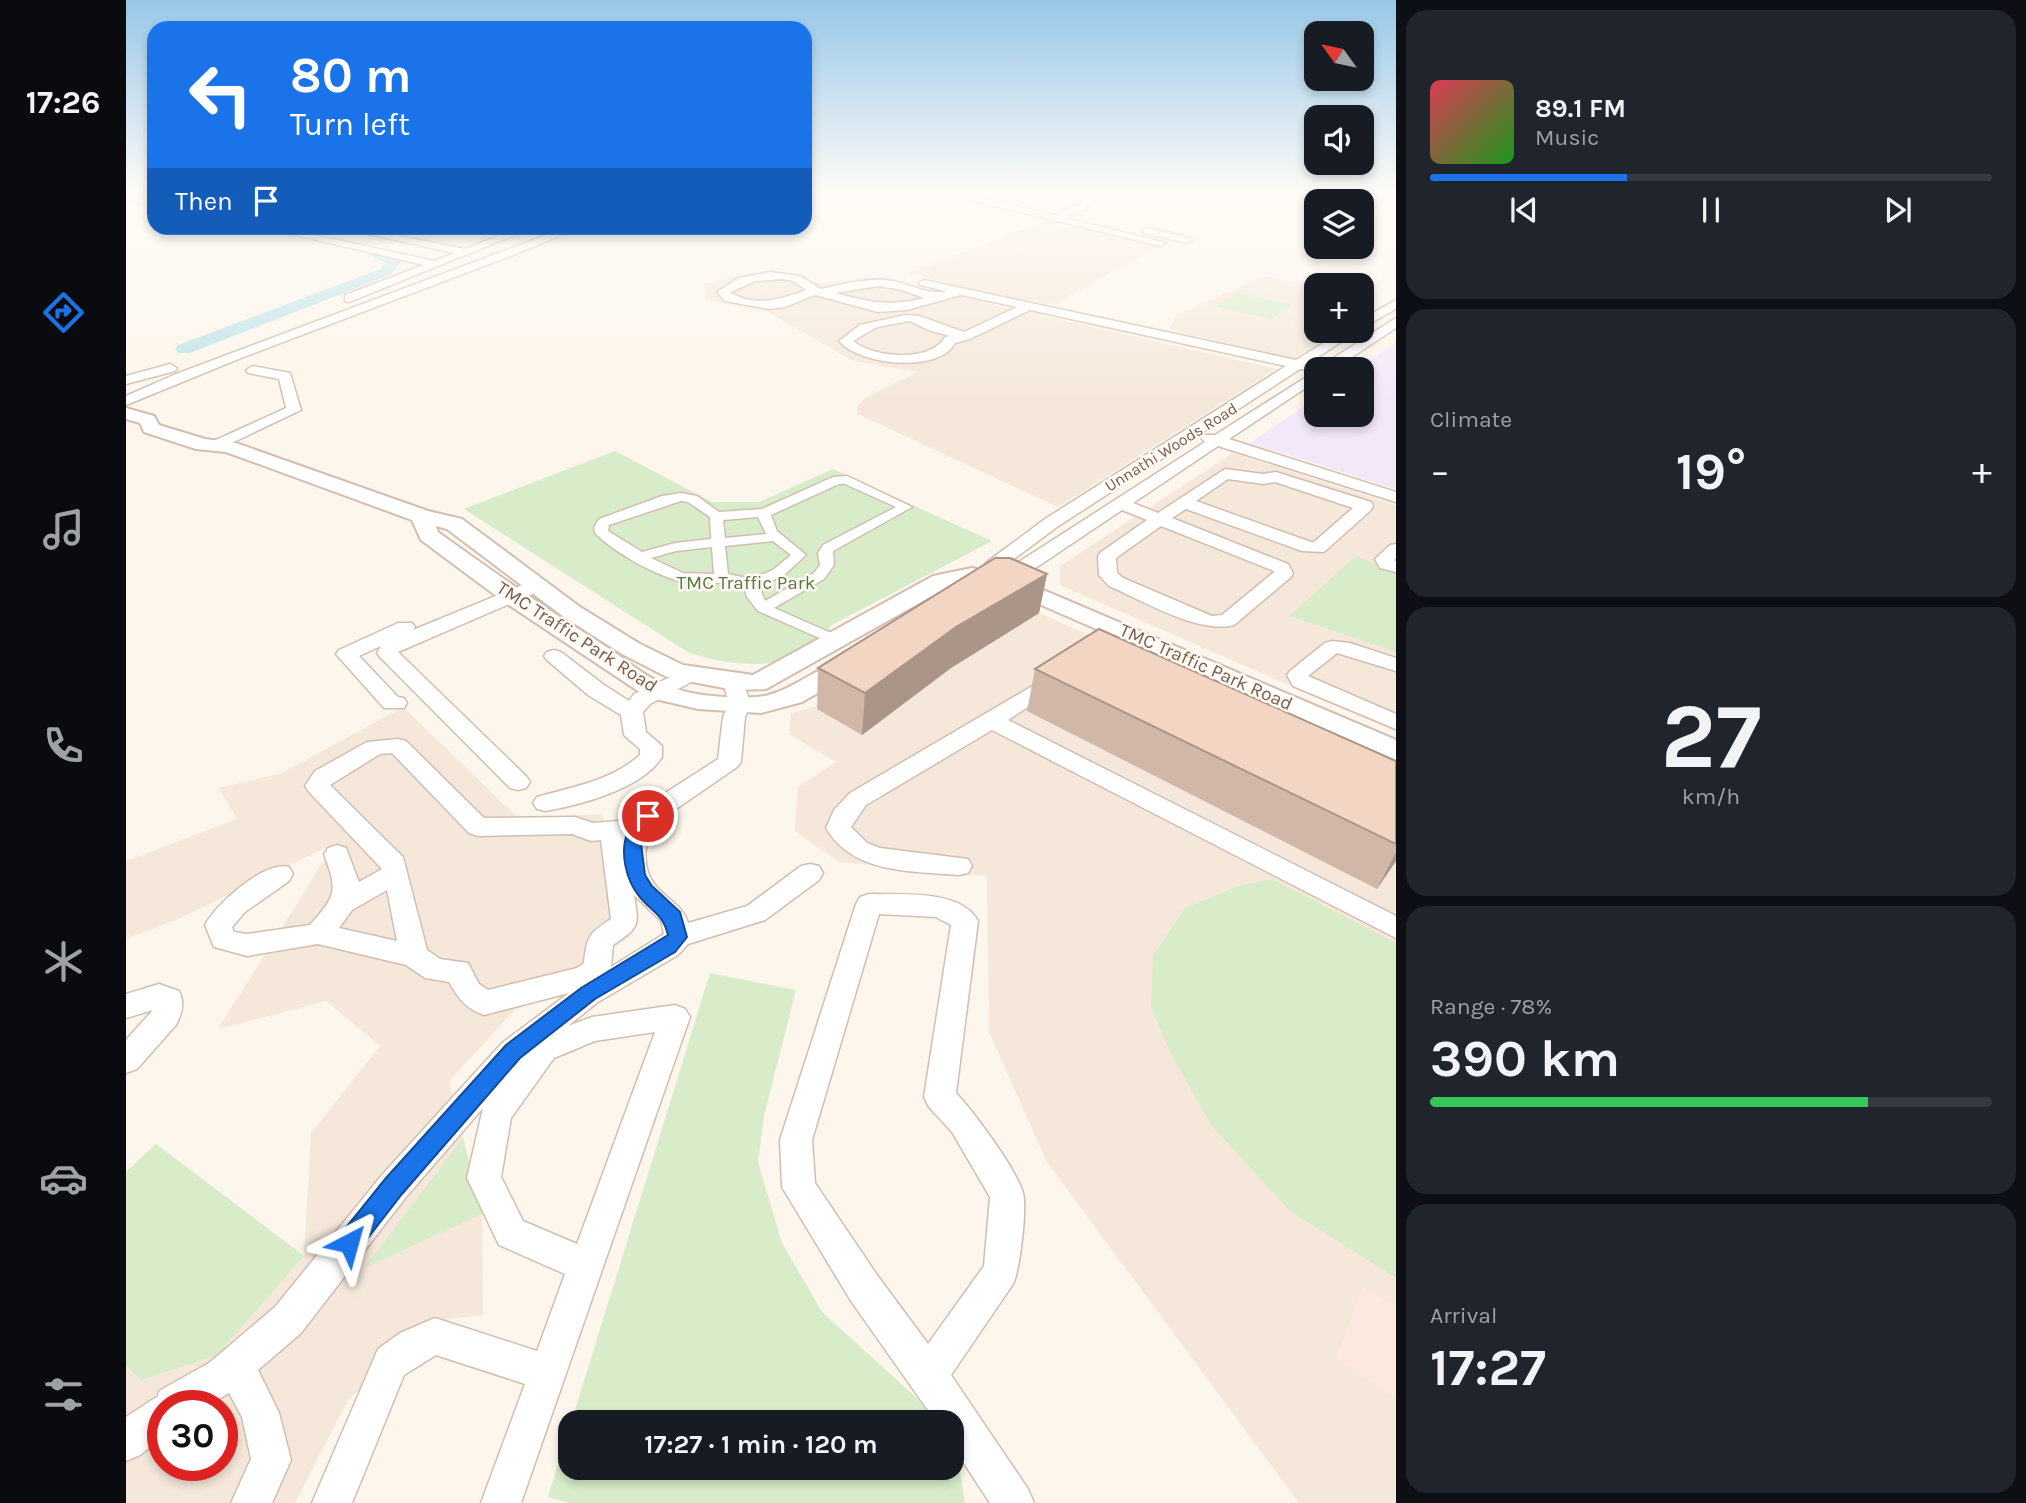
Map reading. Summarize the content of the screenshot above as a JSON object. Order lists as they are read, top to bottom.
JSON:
{
  "streets": {
    "street": ["Unnathi Woods Road", "TMC Traffic Park Road"]
  },
  "crossings": [
    ["Unnathi Woods Road", "TMC Traffic Park Road"]
  ],
  "parks": ["TMC Traffic Park"],
  "north": "top left",
  "page": {
    "tabs": "17:26",
    "map_buttons": ["+", "−"],
    "turn": ["80 m", "Turn left"],
    "song": ["89.1 FM", "Music"],
    "then": "Then",
    "tile": [
      "Climate",
      ["27", "km/h"],
      ["Range · 78%", "390 km"],
      ["Arrival", "17:27"]
    ],
    "heat": ["−", "19°", "+"],
    "limit": "30",
    "trip": "17:27 · 1 min · 120 m"
  }
}
